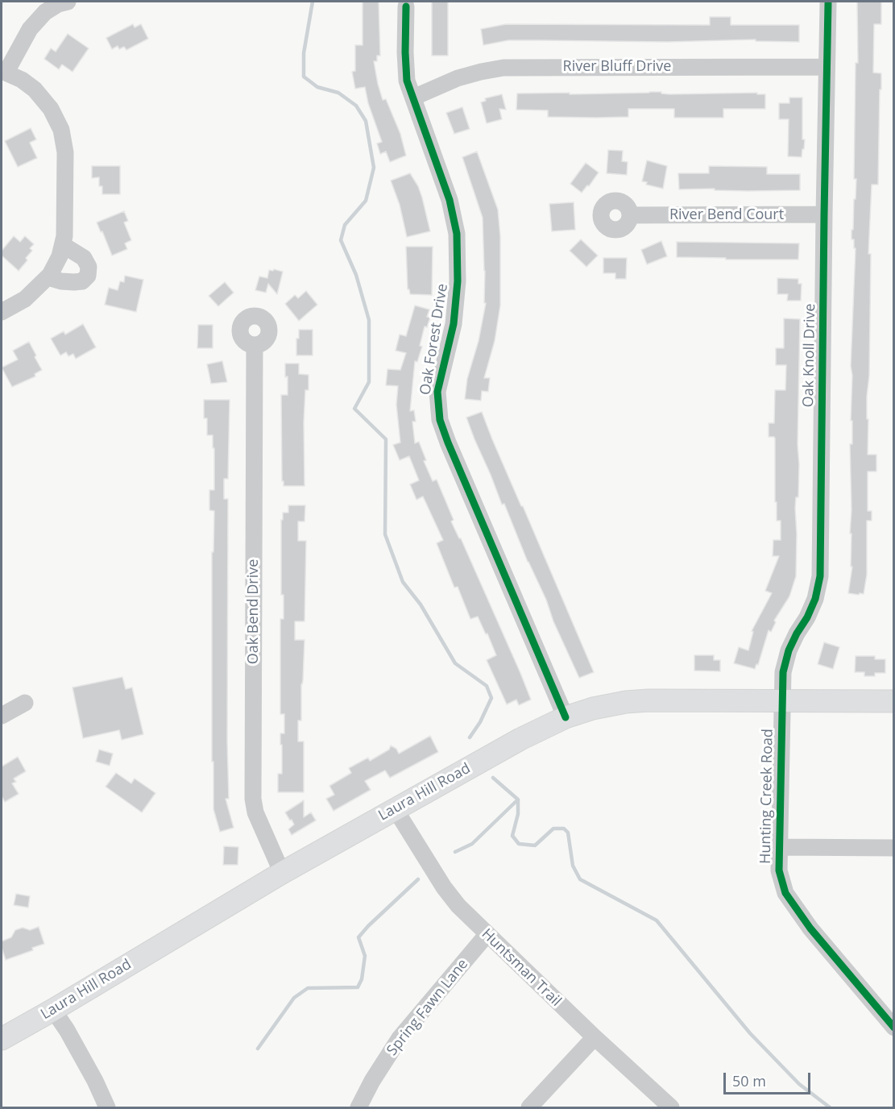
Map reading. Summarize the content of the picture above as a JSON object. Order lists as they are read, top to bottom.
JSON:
{
  "streets": {
    "main road": ["Laura Hill Road"],
    "street": [
      "River Bluff Drive",
      "River Bend Court",
      "Oak Forest Drive",
      "Oak Knoll Drive",
      "Oak Bend Drive",
      "Hunting Creek Road",
      "Huntsman Trail",
      "Spring Fawn Lane"
    ]
  },
  "crossings": [
    ["River Bluff Drive", "Oak Forest Drive"],
    ["River Bluff Drive", "Oak Knoll Drive"],
    ["River Bend Court", "Oak Knoll Drive"],
    ["Oak Forest Drive", "Laura Hill Road"],
    ["Oak Knoll Drive", "Laura Hill Road"],
    ["Oak Knoll Drive", "Hunting Creek Road"],
    ["Oak Bend Drive", "Laura Hill Road"],
    ["Laura Hill Road", "Hunting Creek Road"],
    ["Laura Hill Road", "Huntsman Trail"],
    ["Huntsman Trail", "Spring Fawn Lane"]
  ],
  "scale_bar": "50 m"
}
